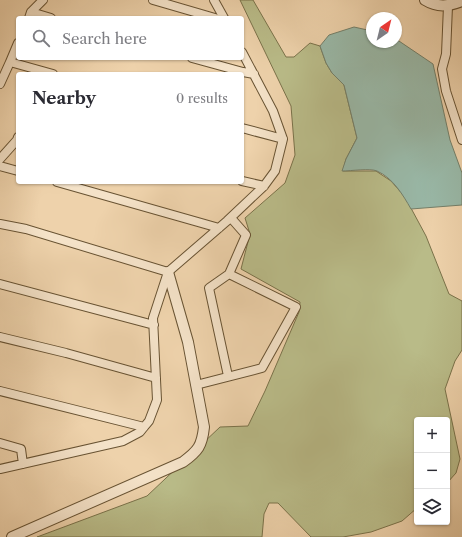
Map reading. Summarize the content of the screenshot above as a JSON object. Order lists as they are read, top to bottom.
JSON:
{
  "north": "top right",
  "page": {
    "search": "Search here",
    "heading": ["Nearby", "0 results"],
    "map_buttons": ["+", "−"]
  }
}
